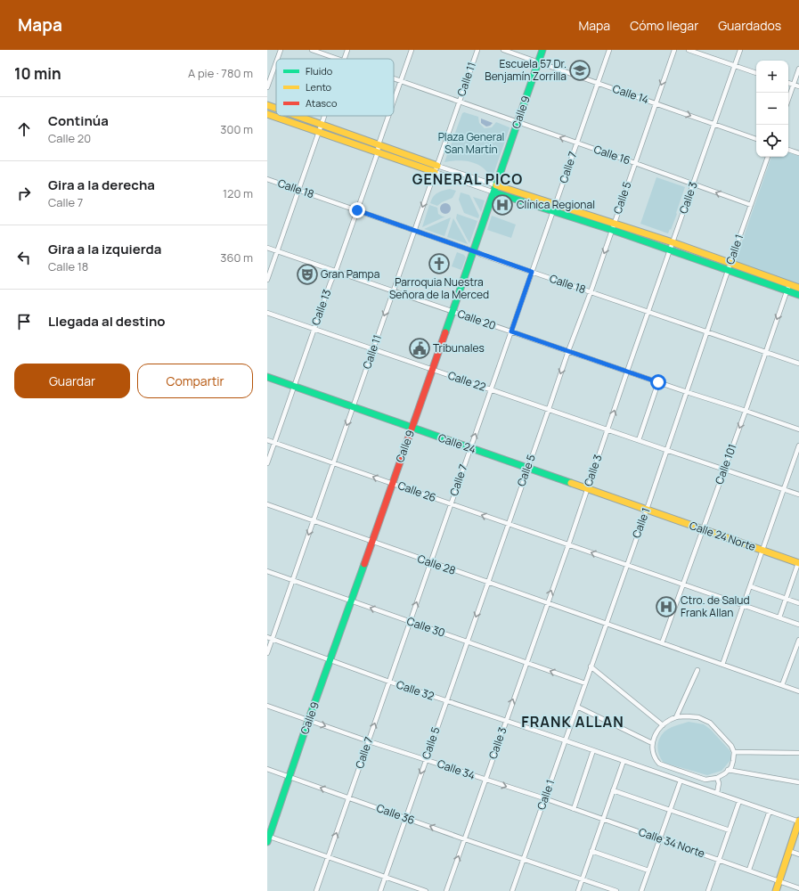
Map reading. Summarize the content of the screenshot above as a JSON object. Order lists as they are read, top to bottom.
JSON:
{
  "streets": {
    "main road": ["Calle 9", "Calle 24", "Calle 24 Norte"],
    "street": [
      "Calle 11",
      "Calle 14",
      "Calle 16",
      "Calle 7",
      "Calle 18",
      "Calle 5",
      "Calle 3",
      "Calle 1",
      "Calle 13",
      "Calle 20",
      "Calle 22",
      "Calle 101",
      "Calle 26",
      "Calle 28",
      "Calle 30",
      "Calle 32",
      "Calle 34",
      "Calle 36",
      "Calle 34 Norte"
    ]
  },
  "crossings": [
    ["Calle 11", "Calle 16"],
    ["Calle 11", "Calle 18"],
    ["Calle 11", "Calle 20"],
    ["Calle 11", "Calle 22"],
    ["Calle 11", "Calle 24"],
    ["Calle 11", "Calle 26"],
    ["Calle 11", "Calle 28"],
    ["Calle 11", "Calle 30"],
    ["Calle 11", "Calle 32"],
    ["Calle 14", "Calle 9"],
    ["Calle 14", "Calle 7"],
    ["Calle 14", "Calle 5"],
    ["Calle 14", "Calle 3"],
    ["Calle 9", "Calle 16"],
    ["Calle 9", "Calle 18"],
    ["Calle 9", "Calle 20"],
    ["Calle 9", "Calle 22"],
    ["Calle 9", "Calle 24"],
    ["Calle 9", "Calle 26"],
    ["Calle 9", "Calle 28"],
    ["Calle 9", "Calle 30"],
    ["Calle 9", "Calle 32"],
    ["Calle 9", "Calle 34"],
    ["Calle 9", "Calle 36"],
    ["Calle 16", "Calle 7"],
    ["Calle 16", "Calle 5"],
    ["Calle 16", "Calle 3"],
    ["Calle 16", "Calle 1"],
    ["Calle 16", "Calle 13"],
    ["Calle 7", "Calle 18"],
    ["Calle 7", "Calle 20"],
    ["Calle 7", "Calle 22"],
    ["Calle 7", "Calle 24"],
    ["Calle 7", "Calle 26"],
    ["Calle 7", "Calle 28"],
    ["Calle 7", "Calle 30"],
    ["Calle 7", "Calle 32"],
    ["Calle 7", "Calle 34"],
    ["Calle 7", "Calle 36"],
    ["Calle 18", "Calle 5"],
    ["Calle 18", "Calle 3"],
    ["Calle 18", "Calle 1"],
    ["Calle 18", "Calle 13"],
    ["Calle 18", "Calle 101"],
    ["Calle 5", "Calle 20"],
    ["Calle 5", "Calle 22"],
    ["Calle 5", "Calle 24"],
    ["Calle 5", "Calle 26"],
    ["Calle 5", "Calle 28"],
    ["Calle 5", "Calle 30"],
    ["Calle 5", "Calle 32"],
    ["Calle 5", "Calle 34"],
    ["Calle 5", "Calle 36"],
    ["Calle 3", "Calle 20"],
    ["Calle 3", "Calle 22"],
    ["Calle 3", "Calle 24"],
    ["Calle 3", "Calle 26"],
    ["Calle 3", "Calle 28"],
    ["Calle 3", "Calle 30"],
    ["Calle 3", "Calle 32"],
    ["Calle 3", "Calle 34"],
    ["Calle 3", "Calle 36"],
    ["Calle 1", "Calle 20"],
    ["Calle 1", "Calle 22"],
    ["Calle 1", "Calle 24"],
    ["Calle 1", "Calle 26"],
    ["Calle 1", "Calle 24 Norte"],
    ["Calle 1", "Calle 28"],
    ["Calle 1", "Calle 30"],
    ["Calle 1", "Calle 32"],
    ["Calle 1", "Calle 34"],
    ["Calle 1", "Calle 36"],
    ["Calle 1", "Calle 34 Norte"],
    ["Calle 13", "Calle 20"],
    ["Calle 13", "Calle 22"],
    ["Calle 13", "Calle 24"],
    ["Calle 13", "Calle 26"],
    ["Calle 20", "Calle 101"],
    ["Calle 22", "Calle 101"],
    ["Calle 24", "Calle 24 Norte"],
    ["Calle 101", "Calle 26"],
    ["Calle 101", "Calle 24 Norte"],
    ["Calle 101", "Calle 28"],
    ["Calle 34", "Calle 34 Norte"]
  ],
  "one_way": [
    "Calle 11",
    "Calle 5",
    "Calle 30",
    "Calle 34"
  ],
  "districts": ["GENERAL PICO", "FRANK ALLAN"],
  "parks": ["Plaza General San Martín"],
  "places": {
    "school or university": ["Escuela 57 Dr. Benjamín Zorrilla"],
    "hospital": ["Clínica Regional", "Ctro. de Salud Frank Allan"],
    "church": ["Parroquia Nuestra Señora de la Merced"],
    "theatre": ["Gran Pampa"],
    "public building": ["Tribunales"]
  },
  "legend": ["Fluido", "Lento", "Atasco"],
  "page": {
    "header": "Mapa",
    "nav": ["Mapa", "Cómo llegar", "Guardados"],
    "heading": ["10 min", "A pie · 780 m"],
    "map_buttons": ["+", "−"],
    "list": [
      ["Continúa", "Calle 20", "300 m"],
      ["Gira a la derecha", "Calle 7", "120 m"],
      ["Gira a la izquierda", "Calle 18", "360 m"],
      "Llegada al destino"
    ],
    "buttons": ["Guardar", "Compartir"]
  }
}
